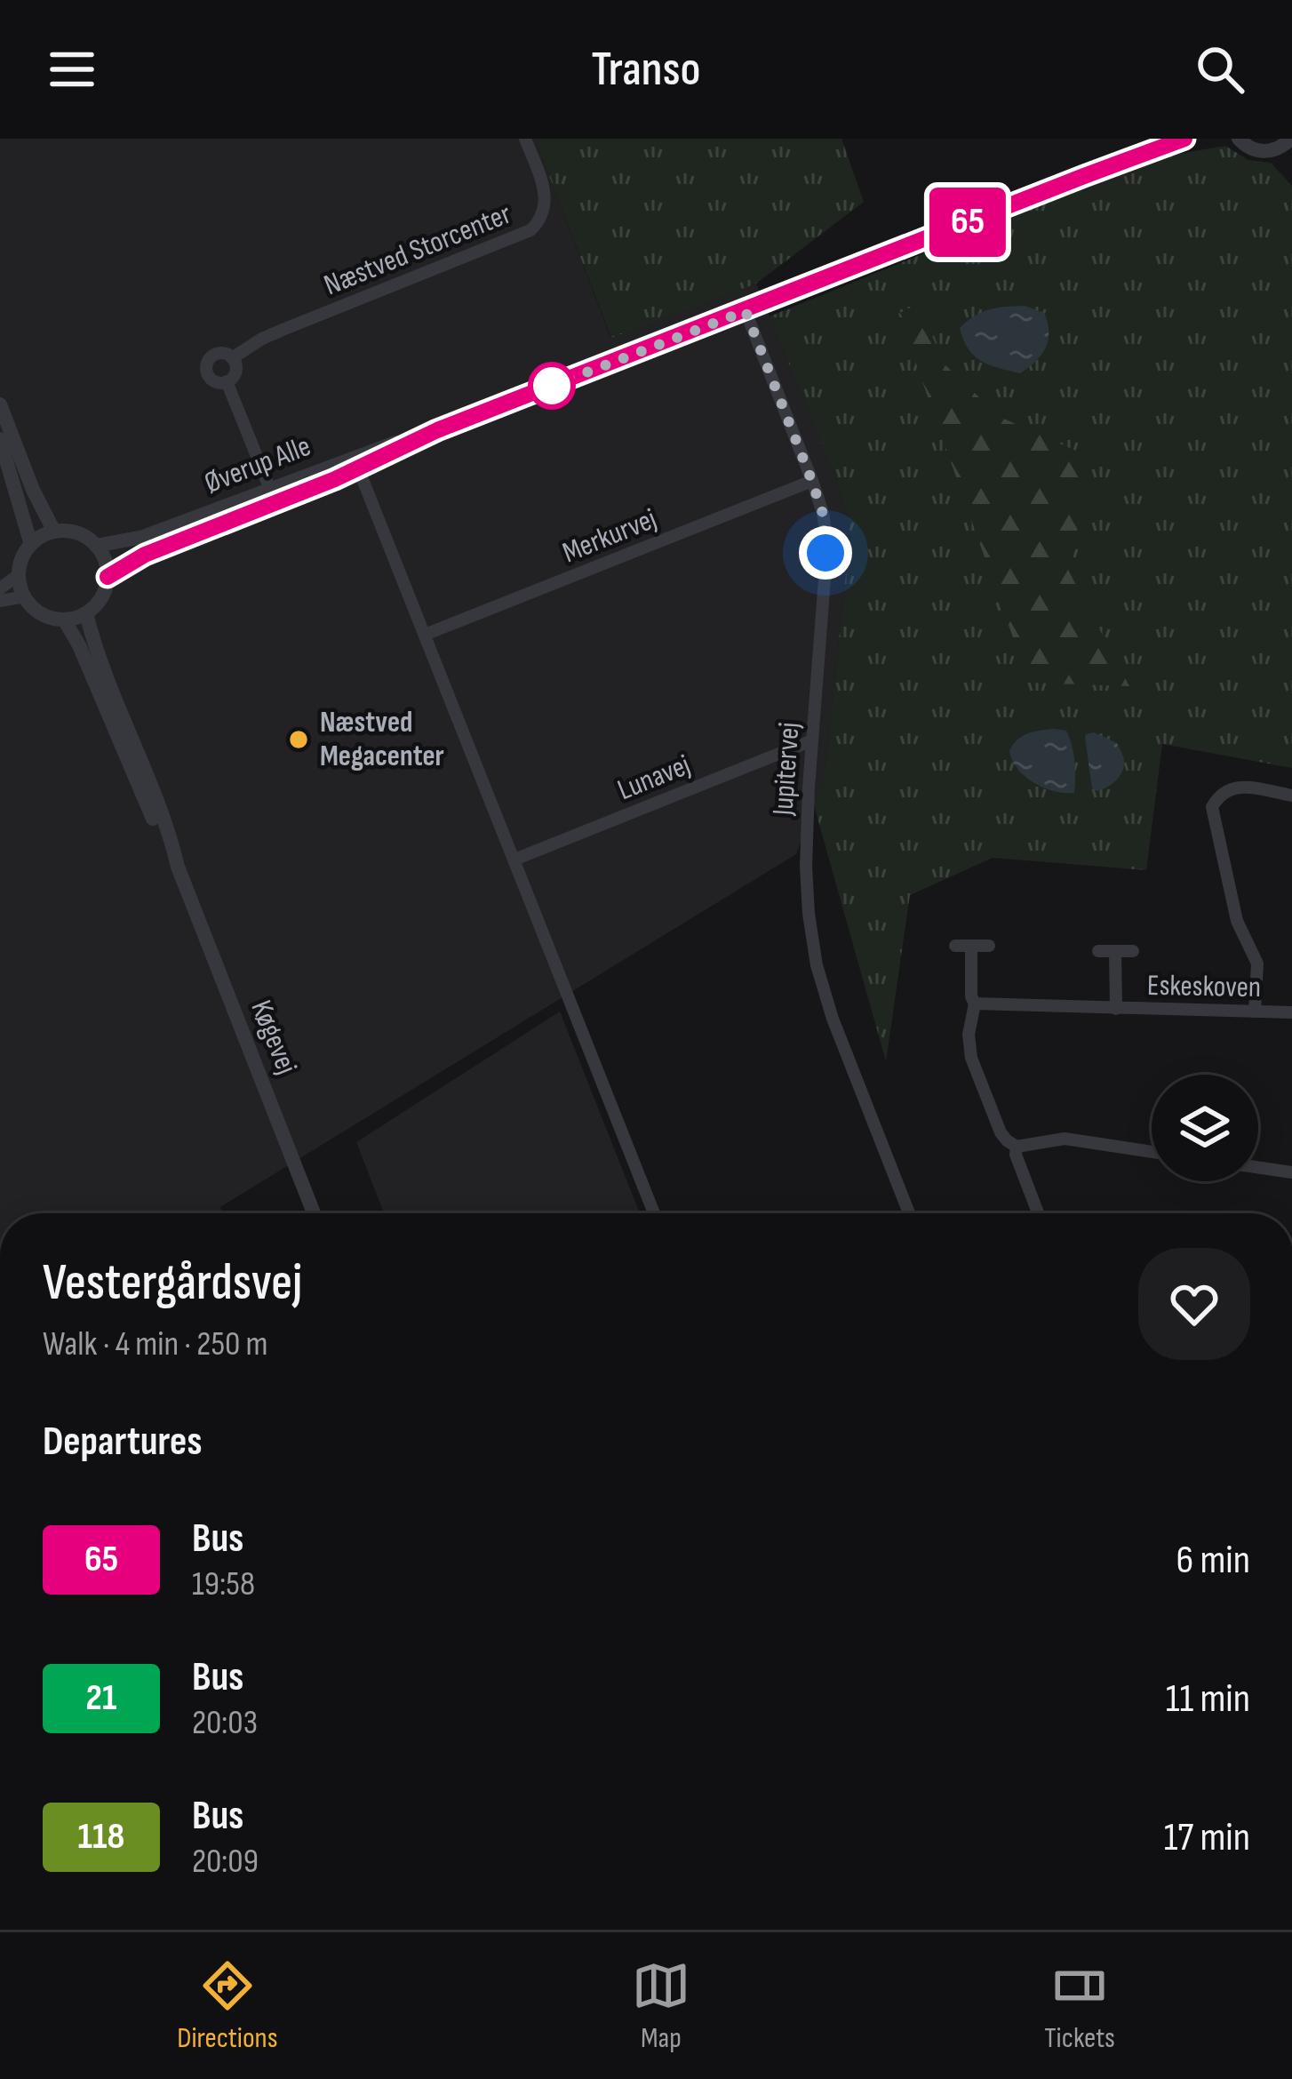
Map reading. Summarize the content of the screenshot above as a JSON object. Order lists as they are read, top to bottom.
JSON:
{
  "streets": {
    "street": [
      "Næstved Storcenter",
      "Øverup Alle",
      "Merkurvej",
      "Jupitervej",
      "Lunavej",
      "Eskeskoven",
      "Køgevej"
    ]
  },
  "crossings": [
    ["Øverup Alle", "Jupitervej"],
    ["Øverup Alle", "Køgevej"],
    ["Merkurvej", "Jupitervej"],
    ["Jupitervej", "Lunavej"]
  ],
  "places": ["Næstved Megacenter"],
  "lines": ["bus line 65"],
  "page": {
    "header": "Transo",
    "on_map": "65",
    "heading": [
      ["Vestergårdsvej", "Walk · 4 min · 250 m"],
      "Departures"
    ],
    "list": [
      {
        "mark": "65",
        "name": "Bus",
        "note": "19:58",
        "value": "6 min"
      },
      {
        "mark": "21",
        "name": "Bus",
        "note": "20:03",
        "value": "11 min"
      },
      {
        "mark": "118",
        "name": "Bus",
        "note": "20:09",
        "value": "17 min"
      }
    ],
    "tabs": ["Directions", "Map", "Tickets"]
  }
}
